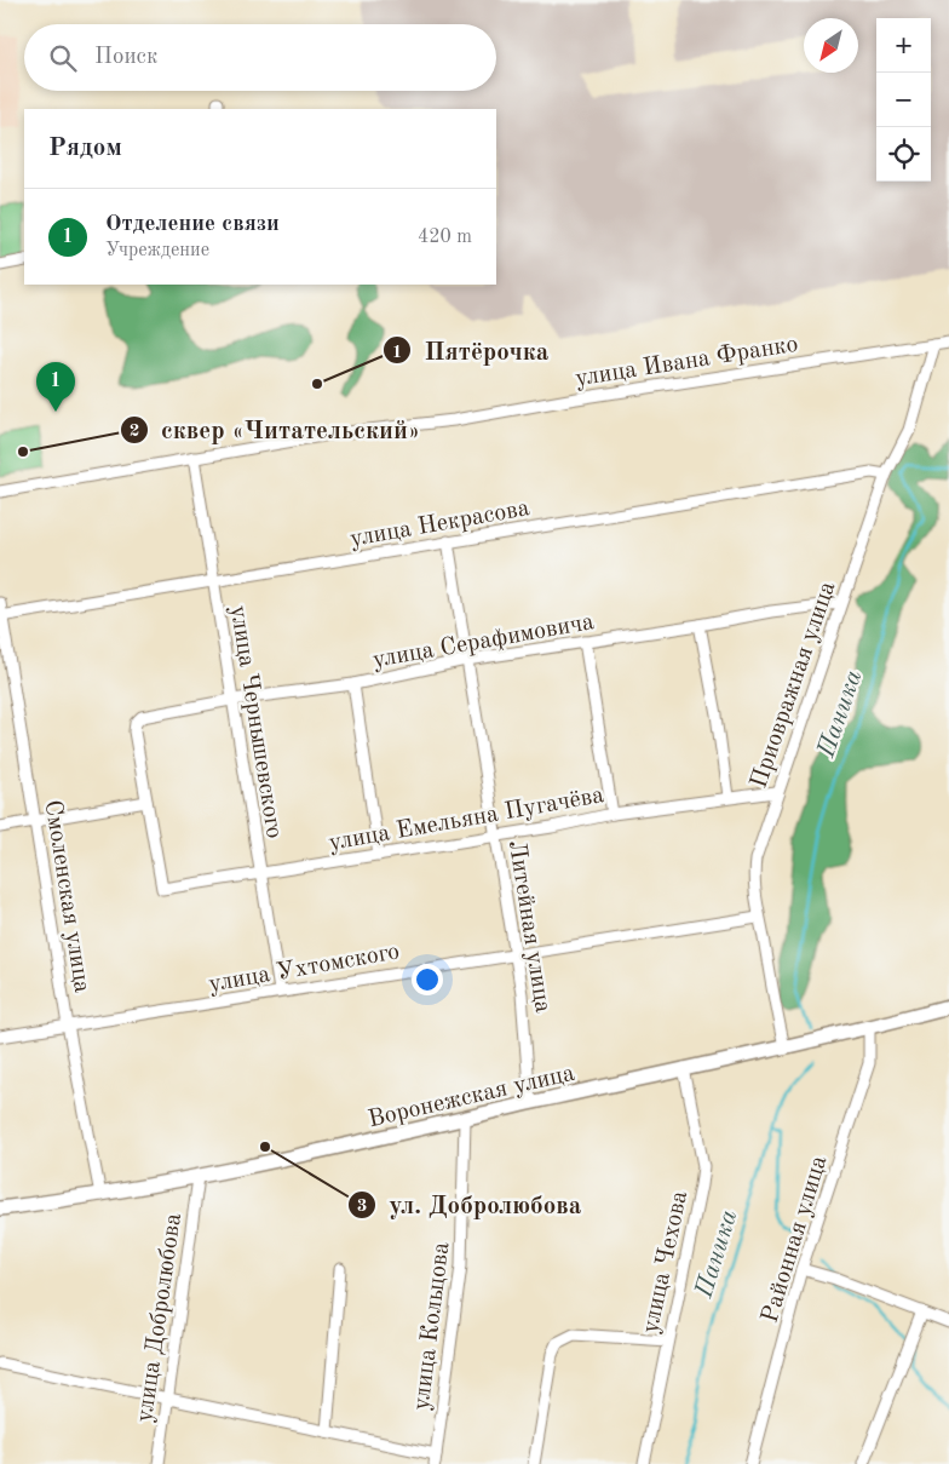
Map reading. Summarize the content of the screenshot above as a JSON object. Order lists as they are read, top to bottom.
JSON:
{
  "streets": {
    "street": [
      "улица Ивана Франко",
      "улица Некрасова",
      "улица Серафимовича",
      "Приовражная улица",
      "улица Чернышевского",
      "улица Емельяна Пугачёва",
      "Смоленская улица",
      "Литейная улица",
      "улица Ухтомского",
      "Воронежская улица",
      "Районная улица",
      "улица Чехова",
      "улица Добролюбова",
      "улица Кольцова"
    ]
  },
  "crossings": [
    ["улица Ивана Франко", "Приовражная улица"],
    ["улица Ивана Франко", "улица Чернышевского"],
    ["улица Некрасова", "Приовражная улица"],
    ["улица Некрасова", "улица Чернышевского"],
    ["улица Некрасова", "Смоленская улица"],
    ["улица Некрасова", "Литейная улица"],
    ["улица Серафимовича", "Приовражная улица"],
    ["улица Серафимовича", "улица Чернышевского"],
    ["улица Серафимовича", "улица Емельяна Пугачёва"],
    ["улица Серафимовича", "Литейная улица"],
    ["Приовражная улица", "улица Емельяна Пугачёва"],
    ["Приовражная улица", "улица Ухтомского"],
    ["Приовражная улица", "Воронежская улица"],
    ["улица Чернышевского", "улица Емельяна Пугачёва"],
    ["улица Чернышевского", "улица Ухтомского"],
    ["улица Емельяна Пугачёва", "Литейная улица"],
    ["Смоленская улица", "улица Ухтомского"],
    ["Смоленская улица", "Воронежская улица"],
    ["Литейная улица", "улица Ухтомского"],
    ["Литейная улица", "Воронежская улица"],
    ["Воронежская улица", "Районная улица"],
    ["Воронежская улица", "улица Чехова"],
    ["Воронежская улица", "улица Добролюбова"],
    ["Воронежская улица", "улица Кольцова"]
  ],
  "water": ["Паника"],
  "places": ["Пятёрочка", "сквер «Читательский»", "ул. Добролюбова"],
  "north": "bottom left",
  "page": {
    "map_buttons": ["+", "−"],
    "search": "Поиск",
    "heading": "Рядом",
    "list": [
      {
        "mark": "1",
        "name": "Отделение связи",
        "note": "Учреждение",
        "value": "420 m"
      }
    ],
    "pins": "1"
  }
}
